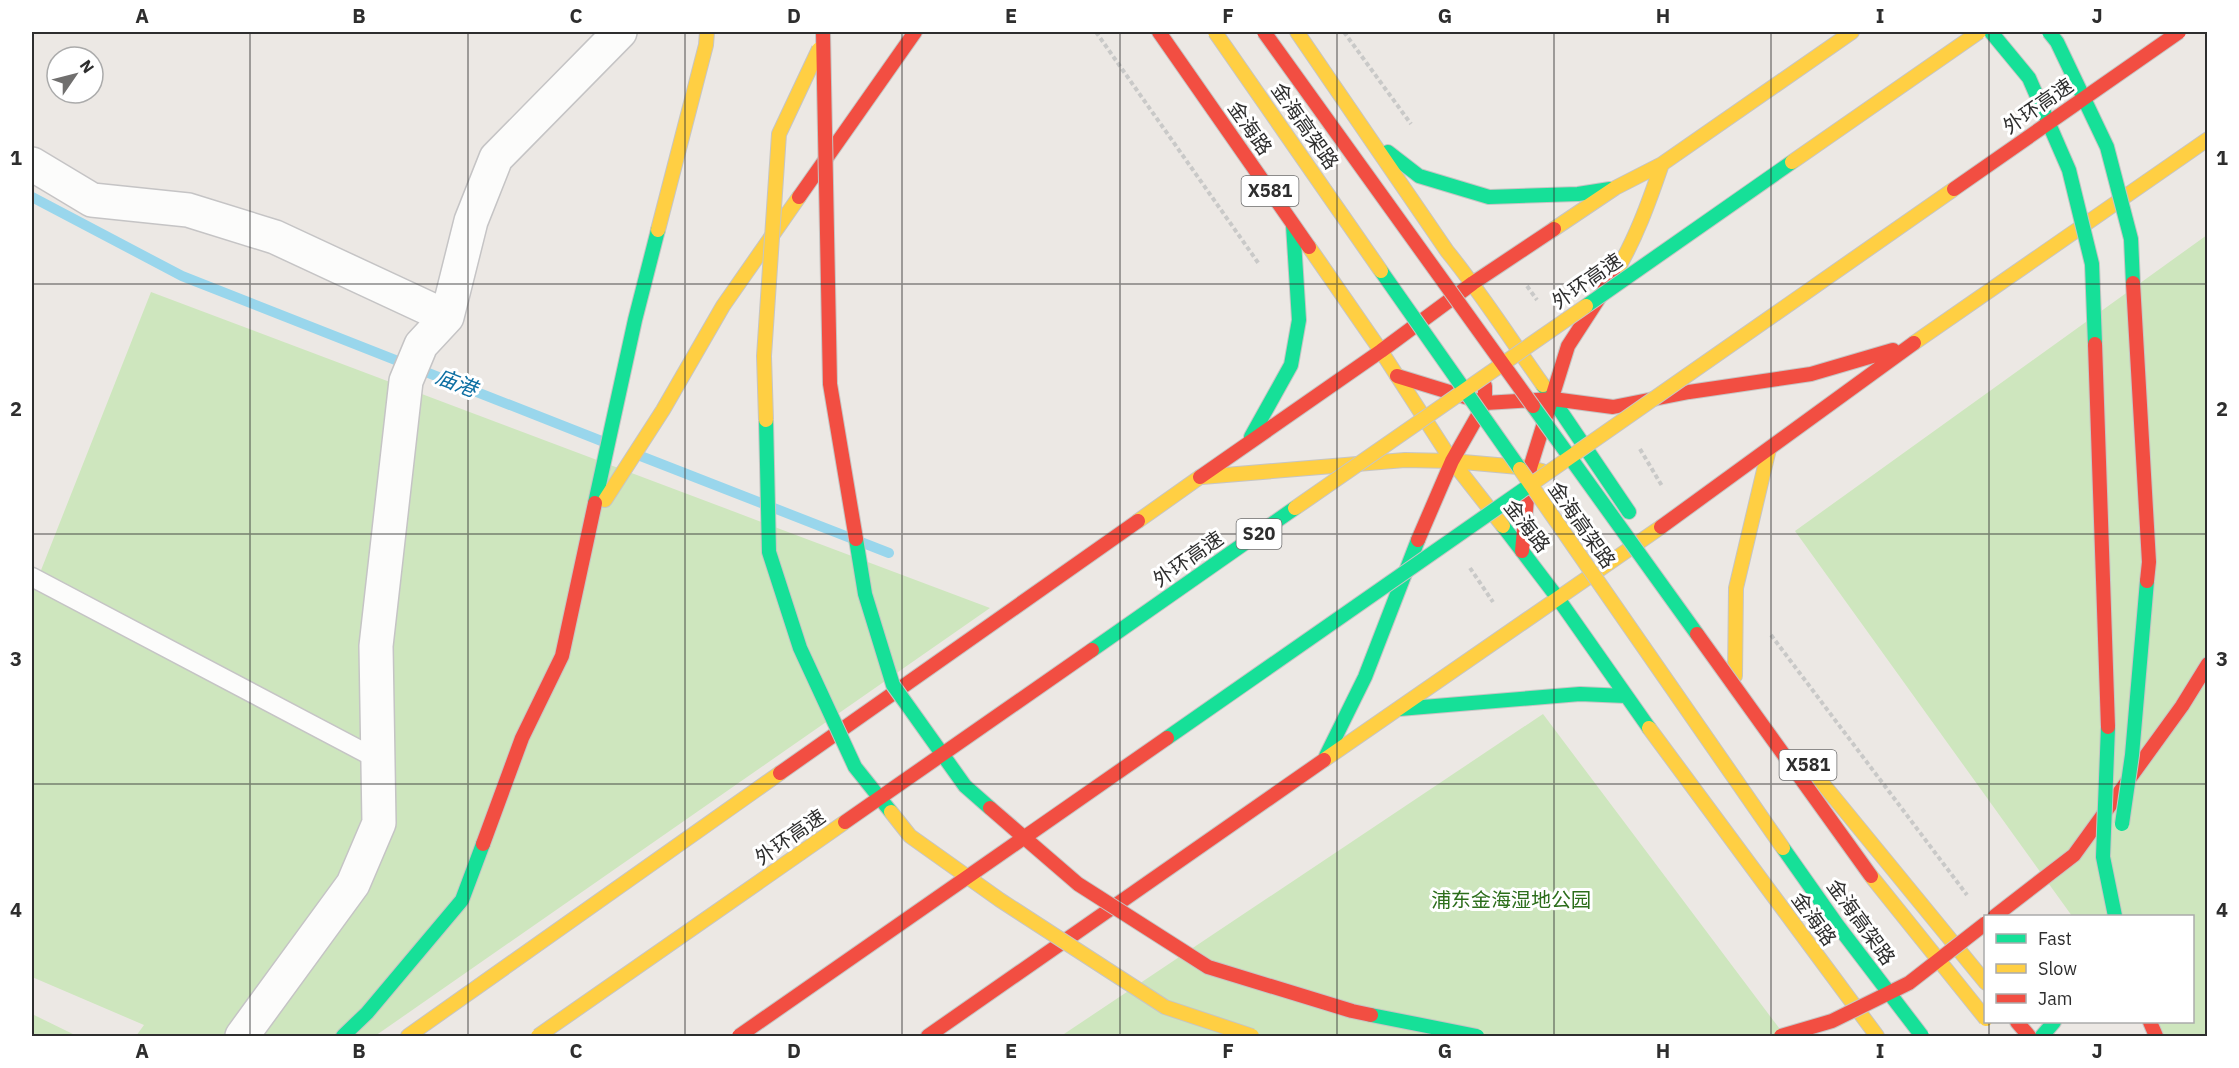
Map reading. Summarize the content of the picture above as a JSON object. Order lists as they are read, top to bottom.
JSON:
{
  "streets": {
    "main road": [
      "外环高速",
      "金海高架路",
      "金海路",
      "X581",
      "S20"
    ]
  },
  "water": ["庙港"],
  "parks": ["浦东金海湿地公园"],
  "legend": ["Fast", "Slow", "Jam"],
  "north": "top right",
  "grid": {
    "columns": [
      "A",
      "B",
      "C",
      "D",
      "E",
      "F",
      "G",
      "H",
      "I",
      "J"
    ],
    "rows": [
      "1",
      "2",
      "3",
      "4"
    ]
  }
}
